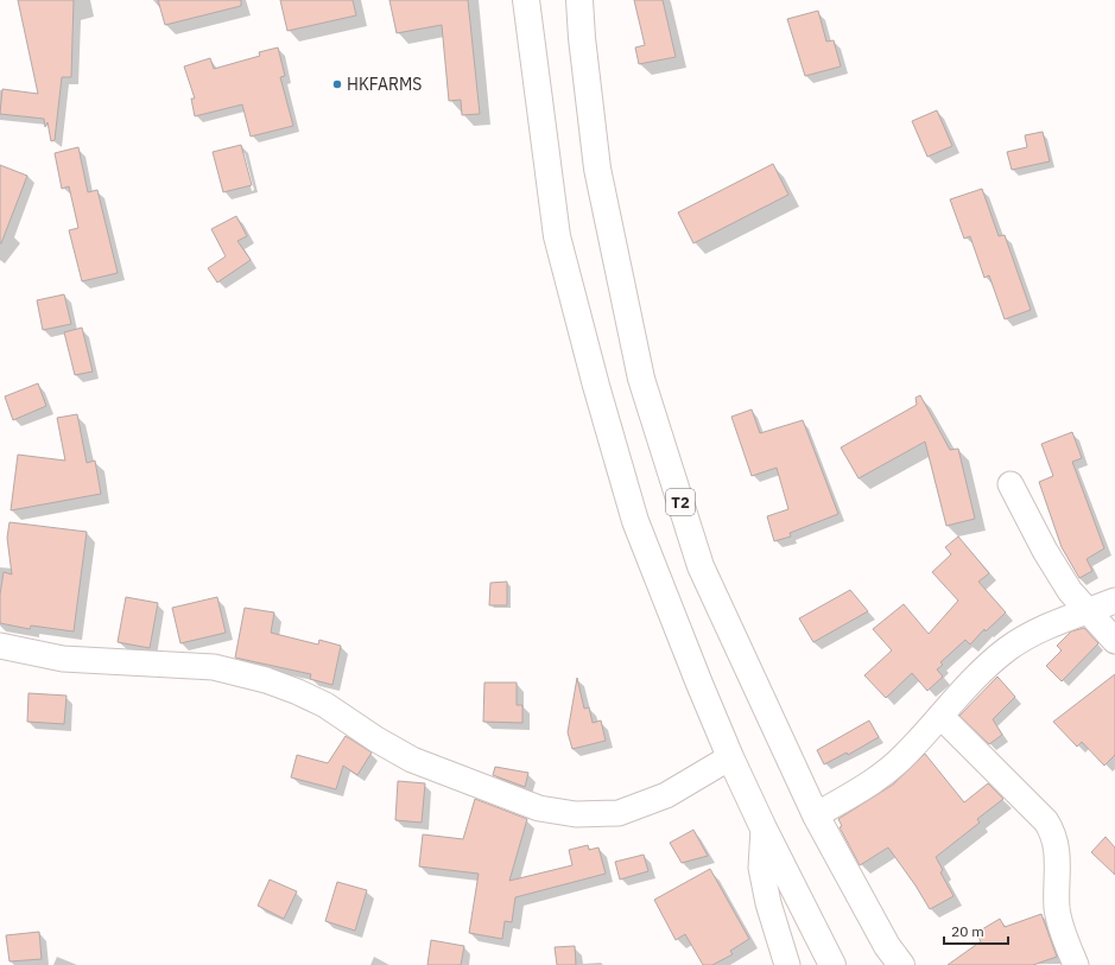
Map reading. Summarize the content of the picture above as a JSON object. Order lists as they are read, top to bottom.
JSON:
{
  "streets": {
    "highway": ["T2"]
  },
  "places": ["HKFARMS"],
  "scale_bar": "20 m"
}
